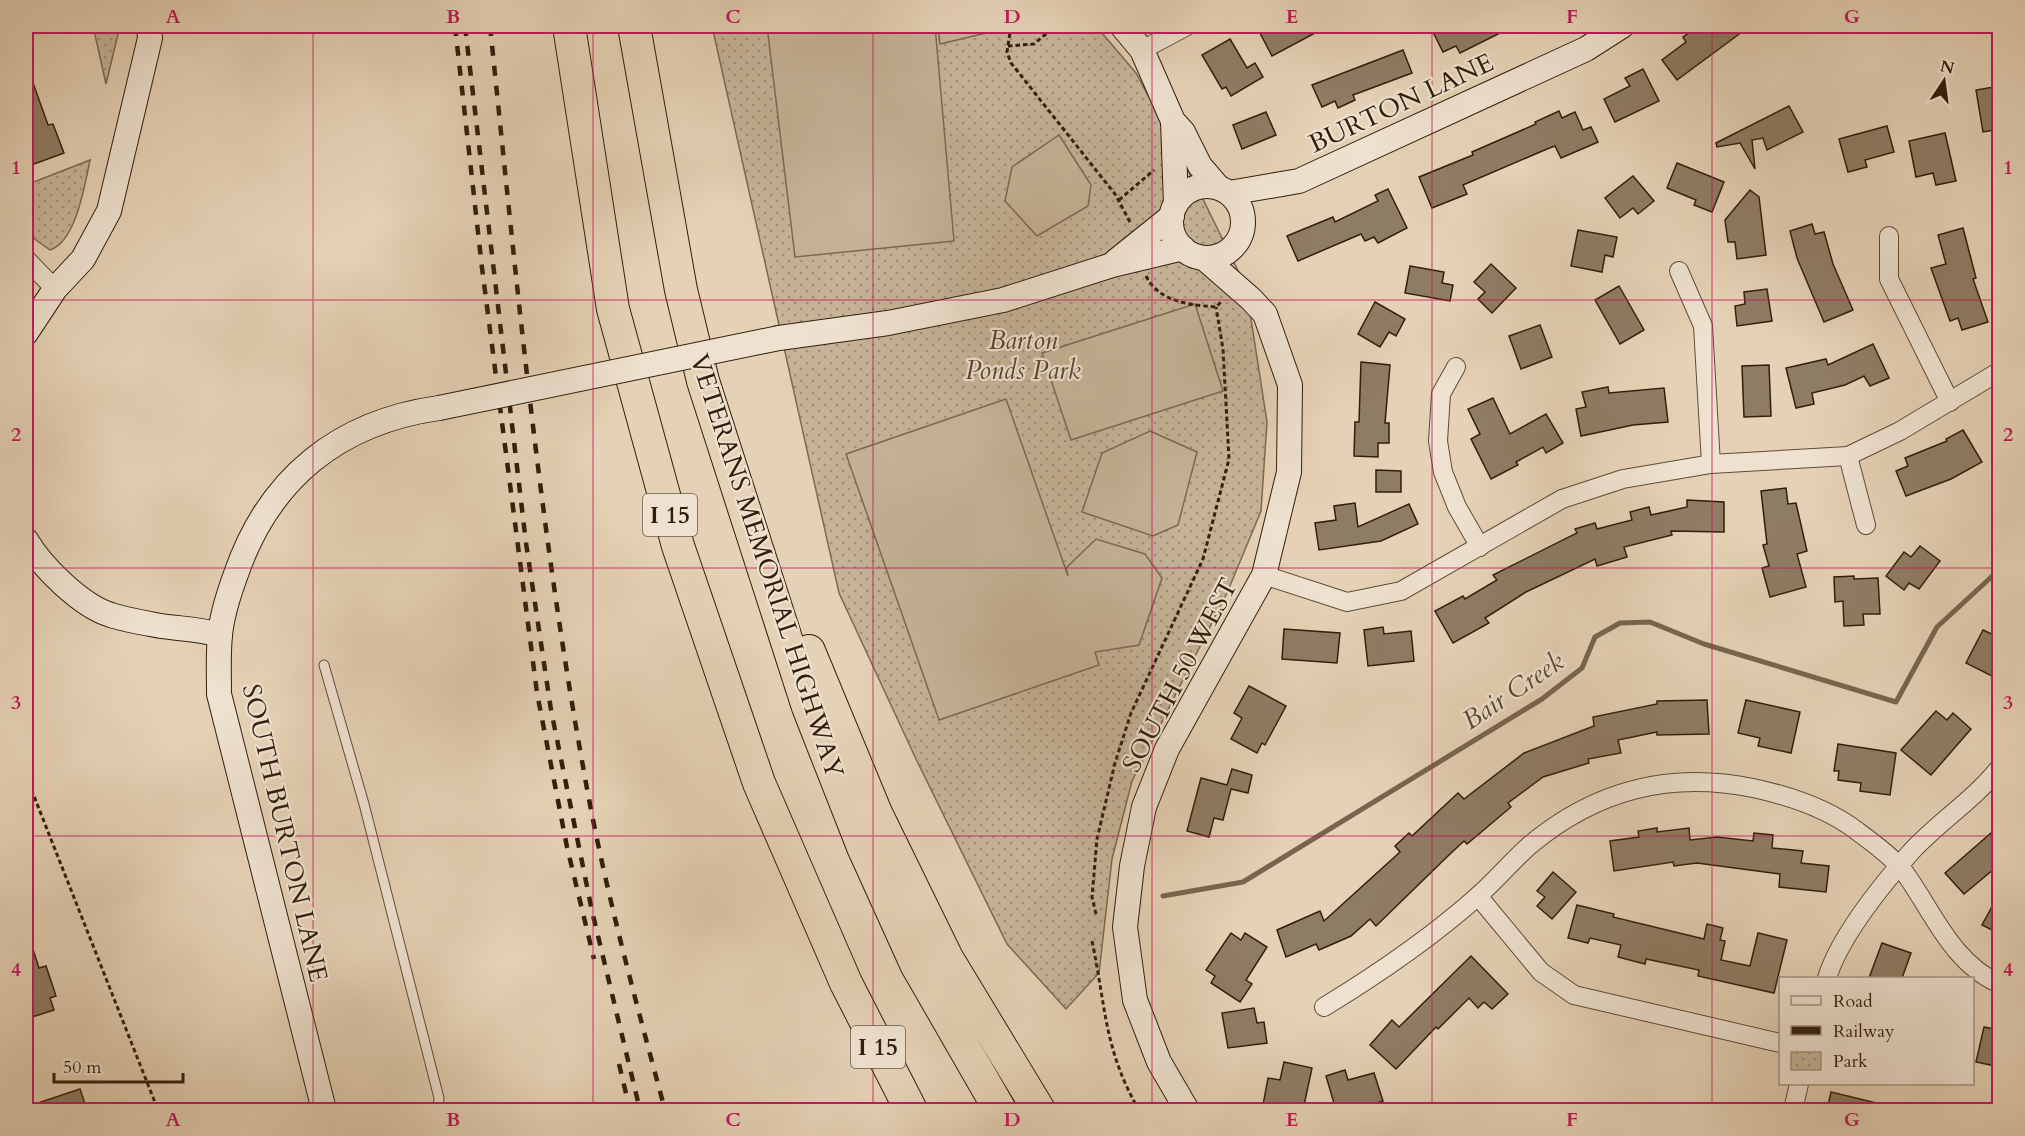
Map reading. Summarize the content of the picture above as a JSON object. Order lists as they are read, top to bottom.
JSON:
{
  "streets": {
    "highway": ["I 15", "VETERANS MEMORIAL HIGHWAY"],
    "street": ["BURTON LANE", "SOUTH 50 WEST", "SOUTH BURTON LANE"]
  },
  "crossings": [
    ["BURTON LANE", "SOUTH 50 WEST"],
    ["BURTON LANE", "SOUTH BURTON LANE"],
    ["SOUTH 50 WEST", "SOUTH BURTON LANE"]
  ],
  "water": ["Bair Creek"],
  "parks": ["Barton Ponds Park"],
  "legend": ["Road", "Railway", "Park"],
  "scale_bar": "50 m",
  "north": "top",
  "grid": {
    "columns": [
      "A",
      "B",
      "C",
      "D",
      "E",
      "F",
      "G"
    ],
    "rows": [
      "1",
      "2",
      "3",
      "4"
    ]
  }
}
